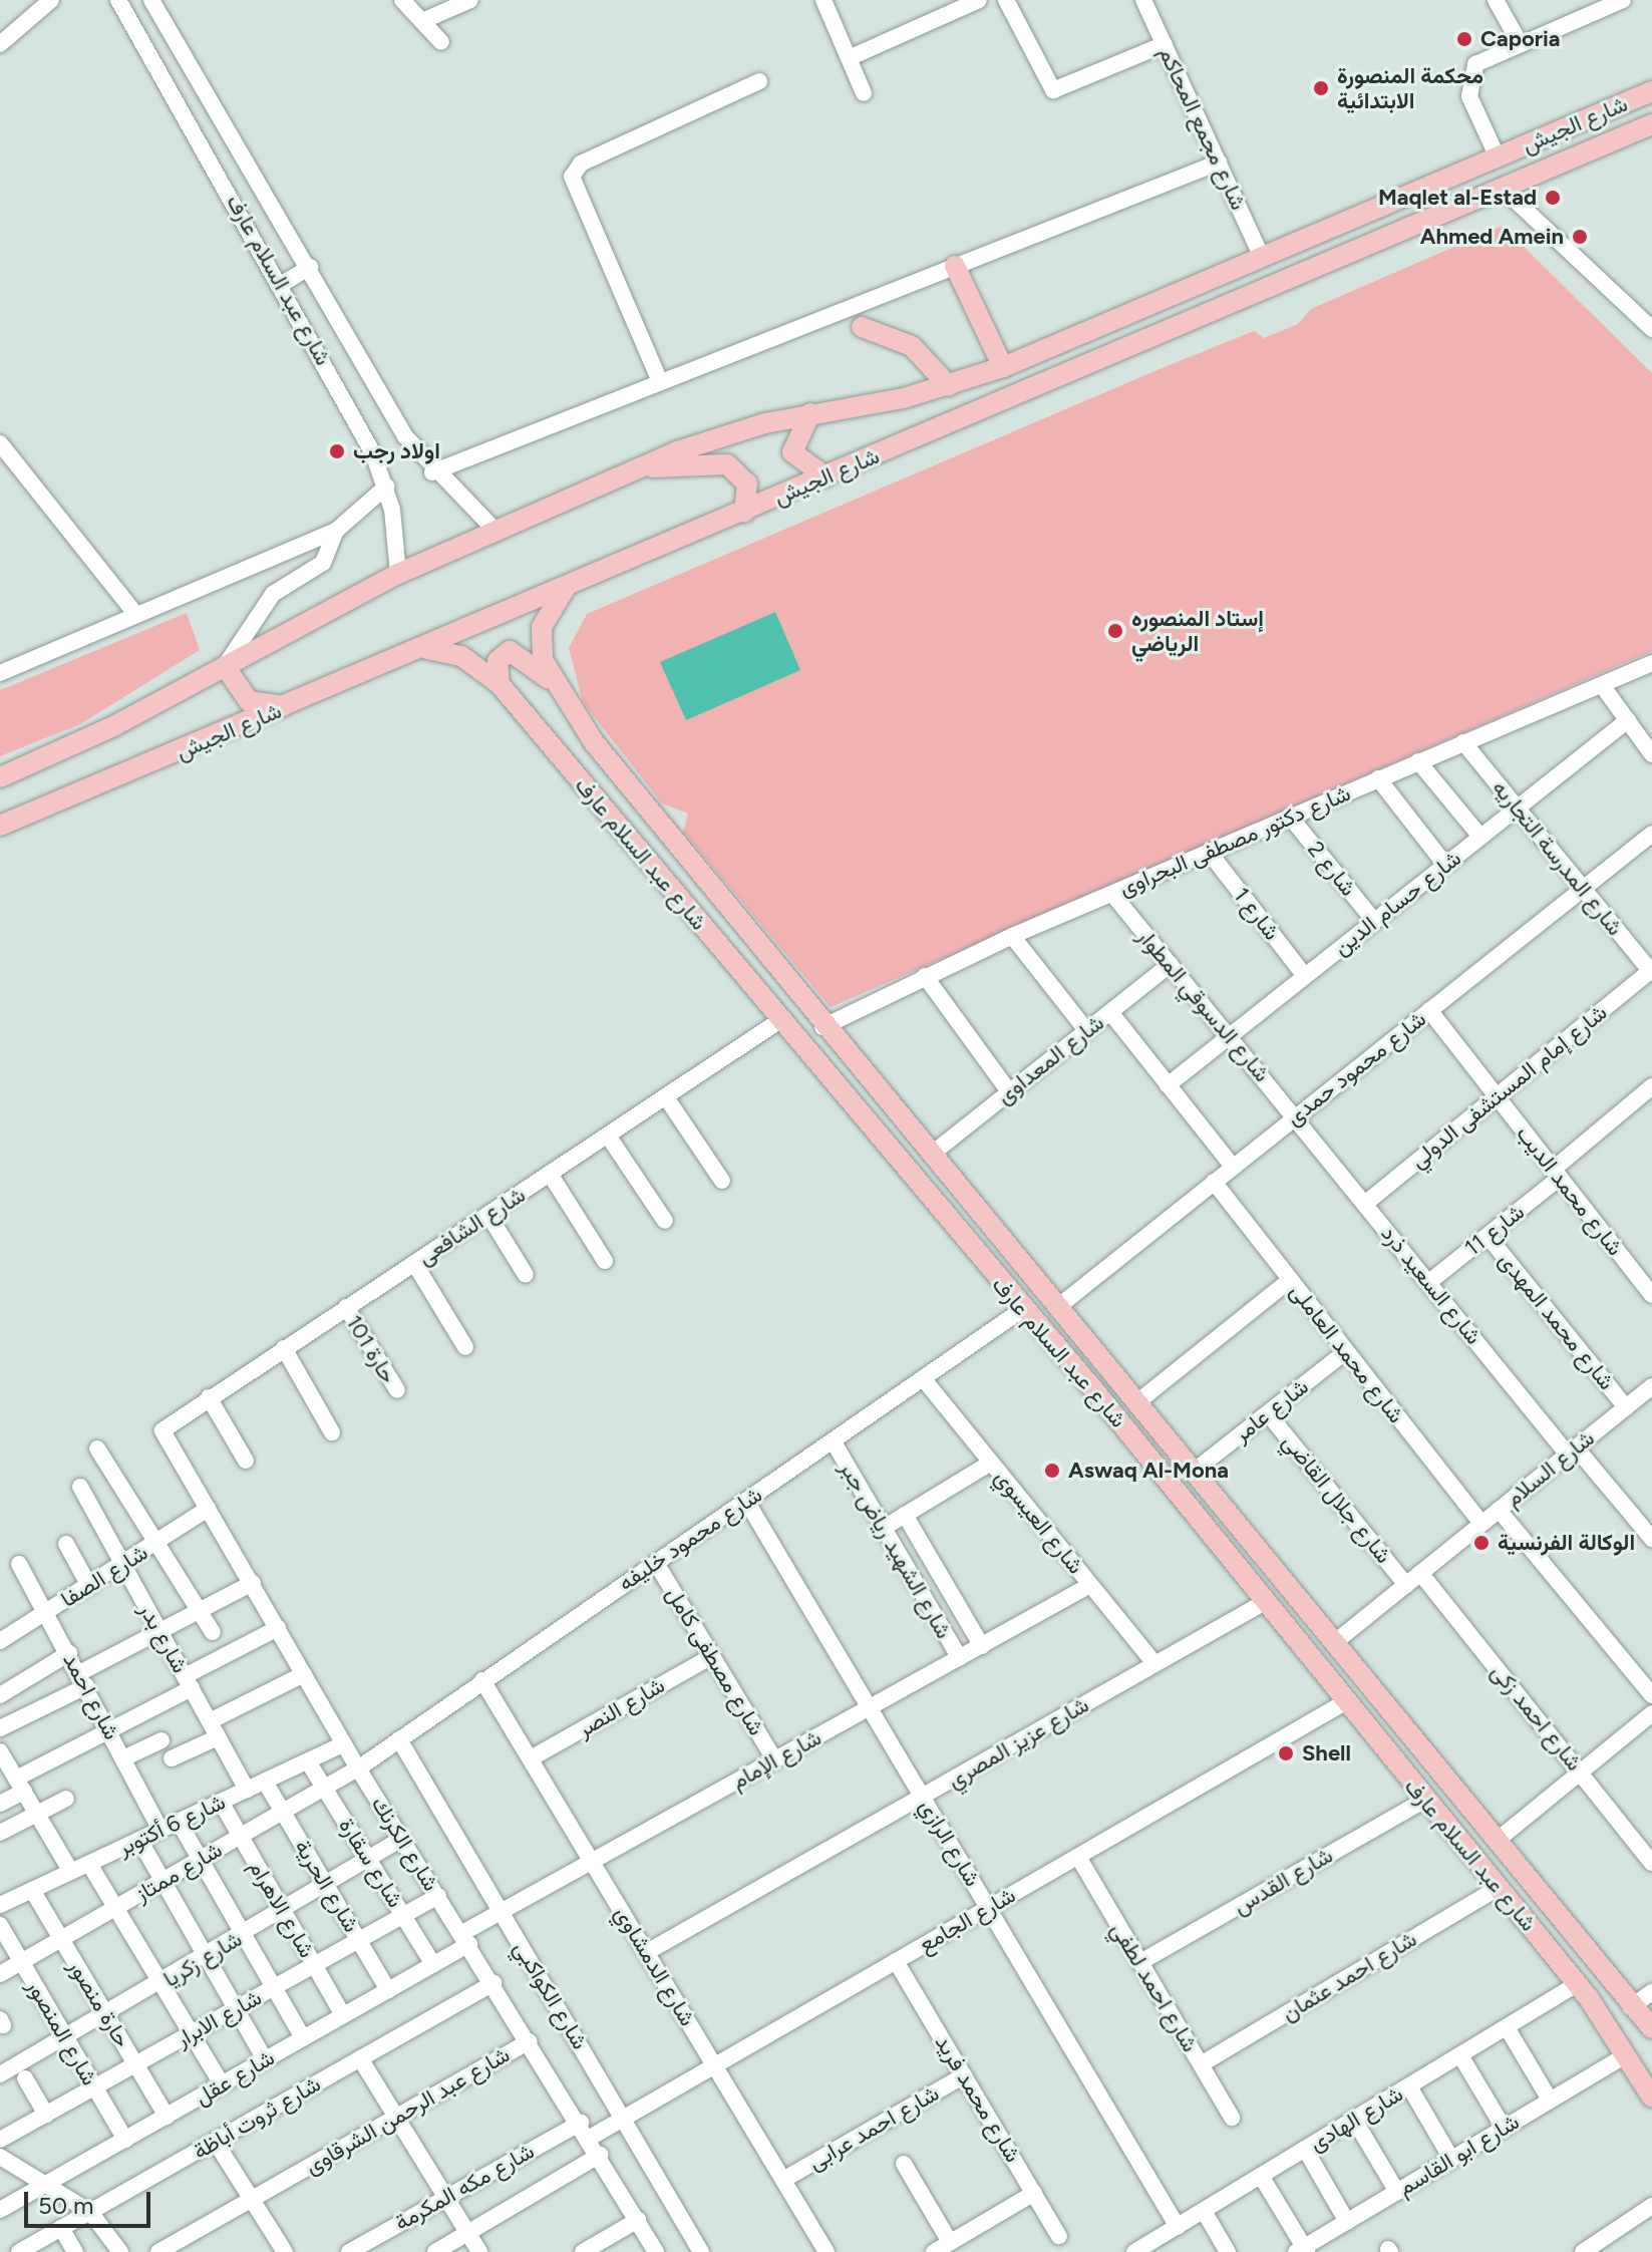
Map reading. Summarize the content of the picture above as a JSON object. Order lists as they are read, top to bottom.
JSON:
{
  "streets": {
    "main road": ["شارع الجيش", "شارع عبد السلام عارف"],
    "street": [
      "شارع مجمع المحاكم",
      "شارع دكتور مصطفى البحراوى",
      "شارع المدرسة التجاريه",
      "شارع 2",
      "شارع حسام الدين",
      "شارع 1",
      "شارع الدسوقي المطوار",
      "شارع المعداوى",
      "شارع محمود حمدى",
      "شارع إمام المستشفى الدولي",
      "شارع محمد الديب",
      "شارع الشافعى",
      "شارع 11",
      "شارع السعيد ذرد",
      "شارع محمد المهدى",
      "حارة 101",
      "شارع محمد العاملى",
      "شارع عامر",
      "شارع السلام",
      "شارع جلال القاضي",
      "شارع العيسوي",
      "شارع محمود خليفه",
      "شارع الشهيد رياض جبر",
      "شارع الصفا",
      "شارع بدر",
      "شارع مصطفى كامل",
      "شارع احمد",
      "شارع النصر",
      "شارع احمد زكى",
      "شارع عزيز المصري",
      "شارع الإمام",
      "شارع 6 أكتوبر",
      "شارع الرازي",
      "شارع الكرنك",
      "شارع سقارة",
      "شارع ممتاز",
      "شارع القدس",
      "شارع الحرية",
      "شارع الاهرام",
      "شارع الجامع",
      "شارع زكريا",
      "شارع الدمشاوي",
      "شارع احمد عثمان",
      "شارع احمد لطفي",
      "شارع الكواكبي",
      "حارة منصور",
      "شارع الابرار",
      "شارع المنصور",
      "شارع عقل",
      "شارع محمد فريد",
      "شارع عبد الرحمن الشرقاوى",
      "شارع ثروت أباظة",
      "شارع الهادى",
      "شارع احمد عرابى",
      "شارع ابو القاسم",
      "شارع مكه المكرمة"
    ]
  },
  "crossings": [
    ["شارع الجيش", "شارع مجمع المحاكم"],
    ["شارع الجيش", "شارع عبد السلام عارف"],
    ["شارع عبد السلام عارف", "شارع دكتور مصطفى البحراوى"],
    ["شارع عبد السلام عارف", "شارع المعداوى"],
    ["شارع عبد السلام عارف", "شارع محمود حمدى"],
    ["شارع عبد السلام عارف", "شارع الشافعى"],
    ["شارع عبد السلام عارف", "شارع عامر"],
    ["شارع عبد السلام عارف", "شارع السلام"],
    ["شارع عبد السلام عارف", "شارع محمود خليفه"],
    ["شارع عبد السلام عارف", "شارع عزيز المصري"],
    ["شارع عبد السلام عارف", "شارع القدس"],
    ["شارع عبد السلام عارف", "شارع الجامع"],
    ["شارع عبد السلام عارف", "شارع احمد عثمان"],
    ["شارع عبد السلام عارف", "شارع الهادى"],
    ["شارع عبد السلام عارف", "شارع ابو القاسم"],
    ["شارع دكتور مصطفى البحراوى", "شارع المدرسة التجاريه"],
    ["شارع دكتور مصطفى البحراوى", "شارع 2"],
    ["شارع دكتور مصطفى البحراوى", "شارع 1"],
    ["شارع دكتور مصطفى البحراوى", "شارع الدسوقي المطوار"],
    ["شارع المدرسة التجاريه", "شارع حسام الدين"],
    ["شارع المدرسة التجاريه", "شارع محمود حمدى"],
    ["شارع المدرسة التجاريه", "شارع إمام المستشفى الدولي"],
    ["شارع 2", "شارع حسام الدين"],
    ["شارع حسام الدين", "شارع 1"],
    ["شارع حسام الدين", "شارع الدسوقي المطوار"],
    ["شارع الدسوقي المطوار", "شارع المعداوى"],
    ["شارع الدسوقي المطوار", "شارع محمود حمدى"],
    ["شارع الدسوقي المطوار", "شارع السعيد ذرد"],
    ["شارع محمود حمدى", "شارع محمد الديب"],
    ["شارع محمود حمدى", "شارع السعيد ذرد"],
    ["شارع محمود حمدى", "شارع محمد العاملى"],
    ["شارع إمام المستشفى الدولي", "شارع محمد الديب"],
    ["شارع إمام المستشفى الدولي", "شارع السعيد ذرد"],
    ["شارع محمد الديب", "شارع 11"],
    ["شارع الشافعى", "حارة 101"],
    ["شارع الشافعى", "شارع الكرنك"],
    ["شارع 11", "شارع السعيد ذرد"],
    ["شارع 11", "شارع محمد المهدى"],
    ["شارع السعيد ذرد", "شارع السلام"],
    ["شارع محمد المهدى", "شارع السلام"],
    ["شارع محمد العاملى", "شارع عامر"],
    ["شارع محمد العاملى", "شارع السلام"],
    ["شارع عامر", "شارع جلال القاضي"],
    ["شارع السلام", "شارع جلال القاضي"],
    ["شارع السلام", "شارع احمد زكى"],
    ["شارع العيسوي", "شارع محمود خليفه"],
    ["شارع العيسوي", "شارع عزيز المصري"],
    ["شارع العيسوي", "شارع الإمام"],
    ["شارع محمود خليفه", "شارع الشهيد رياض جبر"],
    ["شارع محمود خليفه", "شارع مصطفى كامل"],
    ["شارع محمود خليفه", "شارع الرازي"],
    ["شارع محمود خليفه", "شارع الكرنك"],
    ["شارع محمود خليفه", "شارع ممتاز"],
    ["شارع محمود خليفه", "شارع الدمشاوي"],
    ["شارع محمود خليفه", "شارع الكواكبي"],
    ["شارع الشهيد رياض جبر", "شارع الإمام"],
    ["شارع الصفا", "شارع بدر"],
    ["شارع الصفا", "شارع احمد"],
    ["شارع الصفا", "شارع الكرنك"],
    ["شارع بدر", "شارع 6 أكتوبر"],
    ["شارع مصطفى كامل", "شارع النصر"],
    ["شارع مصطفى كامل", "شارع الإمام"],
    ["شارع احمد", "شارع 6 أكتوبر"],
    ["شارع النصر", "شارع الدمشاوي"],
    ["شارع عزيز المصري", "شارع الرازي"],
    ["شارع عزيز المصري", "شارع الدمشاوي"],
    ["شارع الإمام", "شارع الرازي"],
    ["شارع الإمام", "شارع الكرنك"],
    ["شارع الإمام", "شارع الدمشاوي"],
    ["شارع الإمام", "شارع الكواكبي"],
    ["شارع الإمام", "شارع عقل"],
    ["شارع 6 أكتوبر", "شارع الكرنك"],
    ["شارع 6 أكتوبر", "شارع سقارة"],
    ["شارع 6 أكتوبر", "شارع الحرية"],
    ["شارع 6 أكتوبر", "شارع الاهرام"],
    ["شارع 6 أكتوبر", "حارة منصور"],
    ["شارع الرازي", "شارع الجامع"],
    ["شارع الرازي", "شارع الهادى"],
    ["شارع الكرنك", "شارع ممتاز"],
    ["شارع الكرنك", "شارع الجامع"],
    ["شارع الكرنك", "شارع زكريا"],
    ["شارع الكرنك", "شارع الابرار"],
    ["شارع الكرنك", "شارع عقل"],
    ["شارع الكرنك", "شارع عبد الرحمن الشرقاوى"],
    ["شارع الكرنك", "شارع ثروت أباظة"],
    ["شارع الكرنك", "شارع مكه المكرمة"],
    ["شارع سقارة", "شارع ممتاز"],
    ["شارع سقارة", "شارع زكريا"],
    ["شارع سقارة", "شارع الابرار"],
    ["شارع سقارة", "شارع عقل"],
    ["شارع ممتاز", "شارع الحرية"],
    ["شارع ممتاز", "شارع الاهرام"],
    ["شارع ممتاز", "حارة منصور"],
    ["شارع ممتاز", "شارع المنصور"],
    ["شارع القدس", "شارع احمد لطفي"],
    ["شارع الحرية", "شارع زكريا"],
    ["شارع الحرية", "شارع الابرار"],
    ["شارع الحرية", "شارع عقل"],
    ["شارع الاهرام", "شارع زكريا"],
    ["شارع الاهرام", "شارع الابرار"],
    ["شارع الاهرام", "شارع عقل"],
    ["شارع الجامع", "شارع الدمشاوي"],
    ["شارع الجامع", "شارع احمد لطفي"],
    ["شارع الجامع", "شارع الكواكبي"],
    ["شارع الجامع", "شارع محمد فريد"],
    ["شارع زكريا", "حارة منصور"],
    ["شارع زكريا", "شارع المنصور"],
    ["شارع الدمشاوي", "شارع احمد عرابى"],
    ["شارع احمد عثمان", "شارع احمد لطفي"],
    ["حارة منصور", "شارع الابرار"],
    ["حارة منصور", "شارع عقل"],
    ["شارع الابرار", "شارع المنصور"],
    ["شارع المنصور", "شارع عقل"],
    ["شارع محمد فريد", "شارع احمد عرابى"]
  ],
  "places": [
    "Caporia",
    "محكمة المنصورة الابتدائية",
    "Maqlet al-Estad",
    "Ahmed Amein",
    "اولاد رجب",
    "إستاد المنصوره الرياضي",
    "Aswaq Al-Mona",
    "الوكالة الفرنسية",
    "Shell"
  ],
  "scale_bar": "50 m"
}
